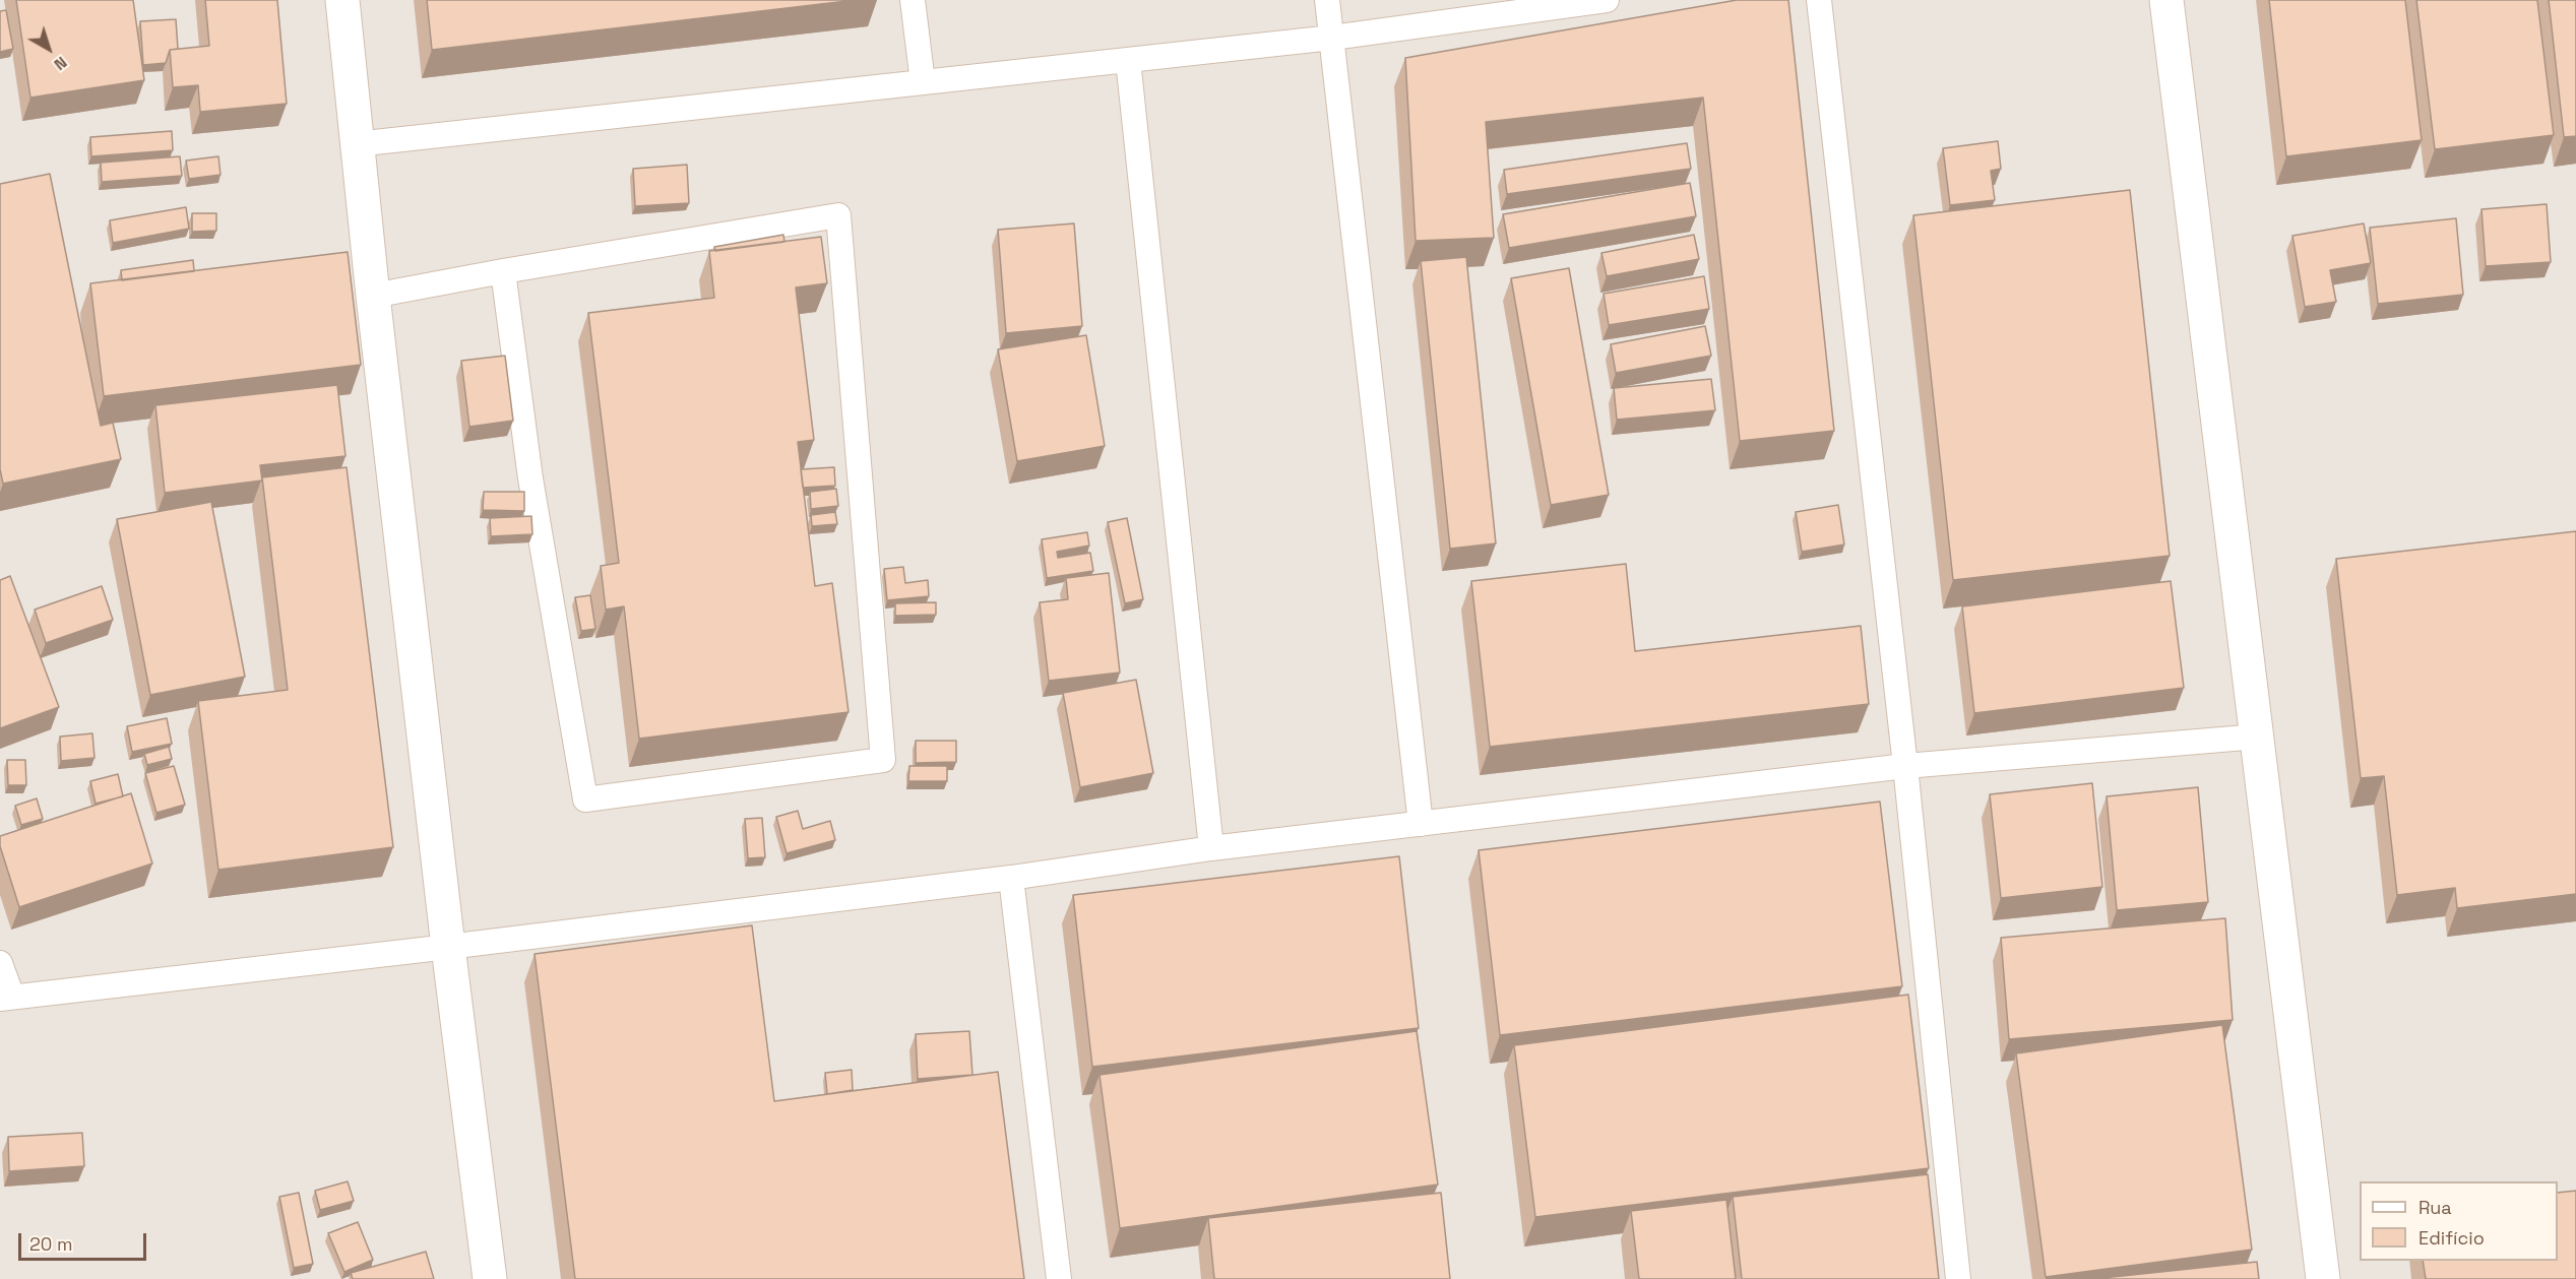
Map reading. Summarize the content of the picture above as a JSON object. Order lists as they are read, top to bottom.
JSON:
{
  "legend": ["Rua", "Edifício"],
  "scale_bar": "20 m",
  "north": "bottom right"
}
